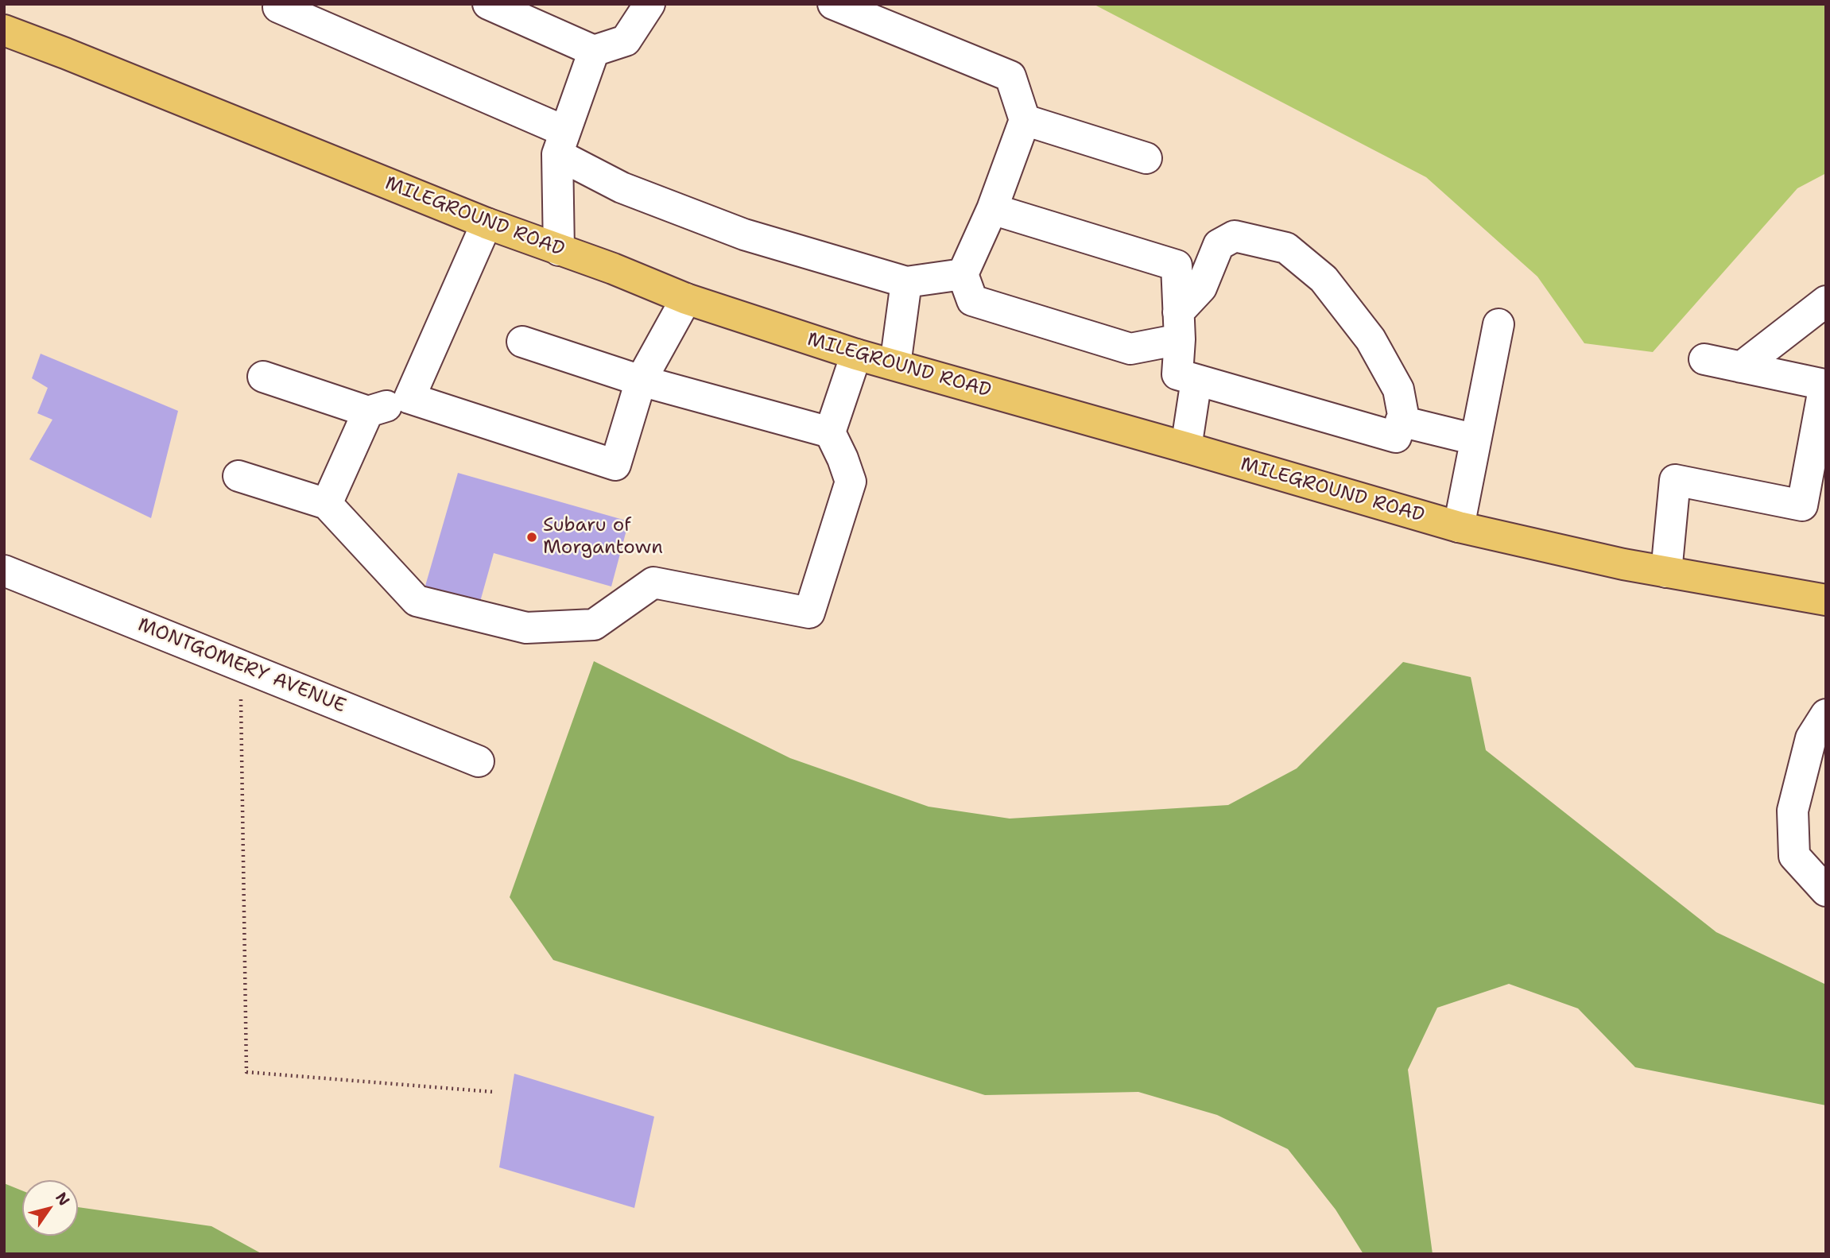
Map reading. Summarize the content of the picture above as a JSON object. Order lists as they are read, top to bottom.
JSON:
{
  "streets": {
    "main road": ["MILEGROUND ROAD"],
    "street": ["MONTGOMERY AVENUE"]
  },
  "places": ["Subaru of Morgantown"],
  "north": "top right"
}
